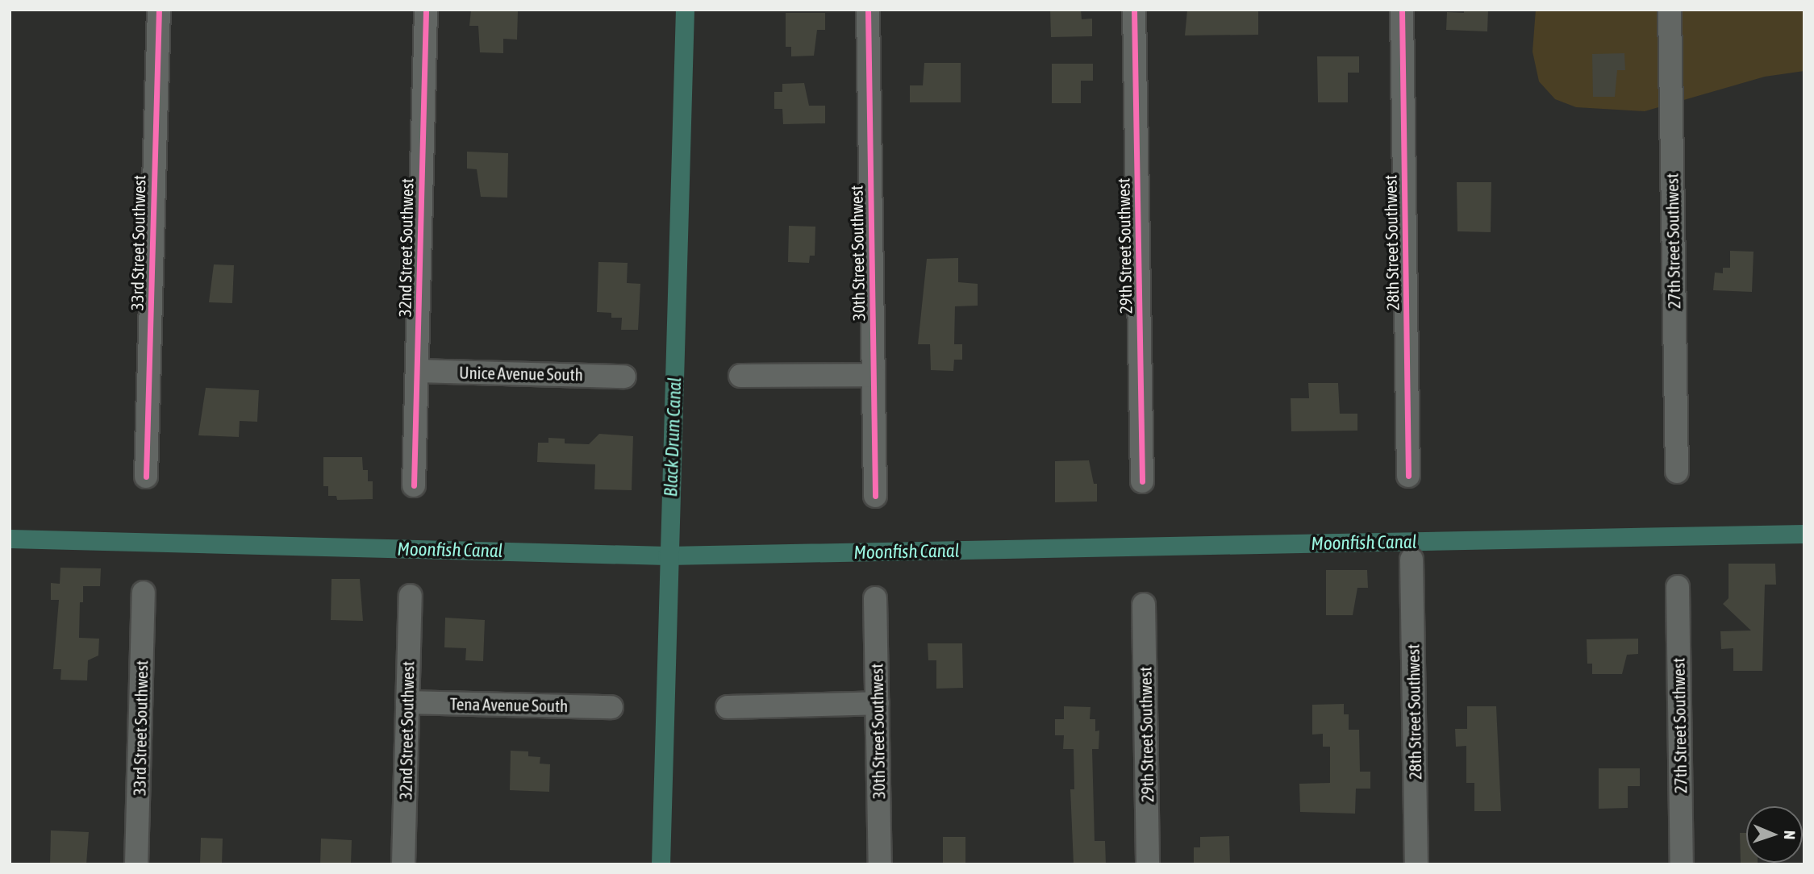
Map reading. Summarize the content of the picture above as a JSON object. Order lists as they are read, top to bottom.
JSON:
{
  "streets": {
    "street": [
      "27th Street Southwest",
      "33rd Street Southwest",
      "28th Street Southwest",
      "29th Street Southwest",
      "32nd Street Southwest",
      "30th Street Southwest",
      "Unice Avenue South",
      "Tena Avenue South"
    ]
  },
  "crossings": [
    ["32nd Street Southwest", "Unice Avenue South"],
    ["32nd Street Southwest", "Tena Avenue South"]
  ],
  "water": ["Black Drum Canal", "Moonfish Canal"],
  "north": "right"
}
